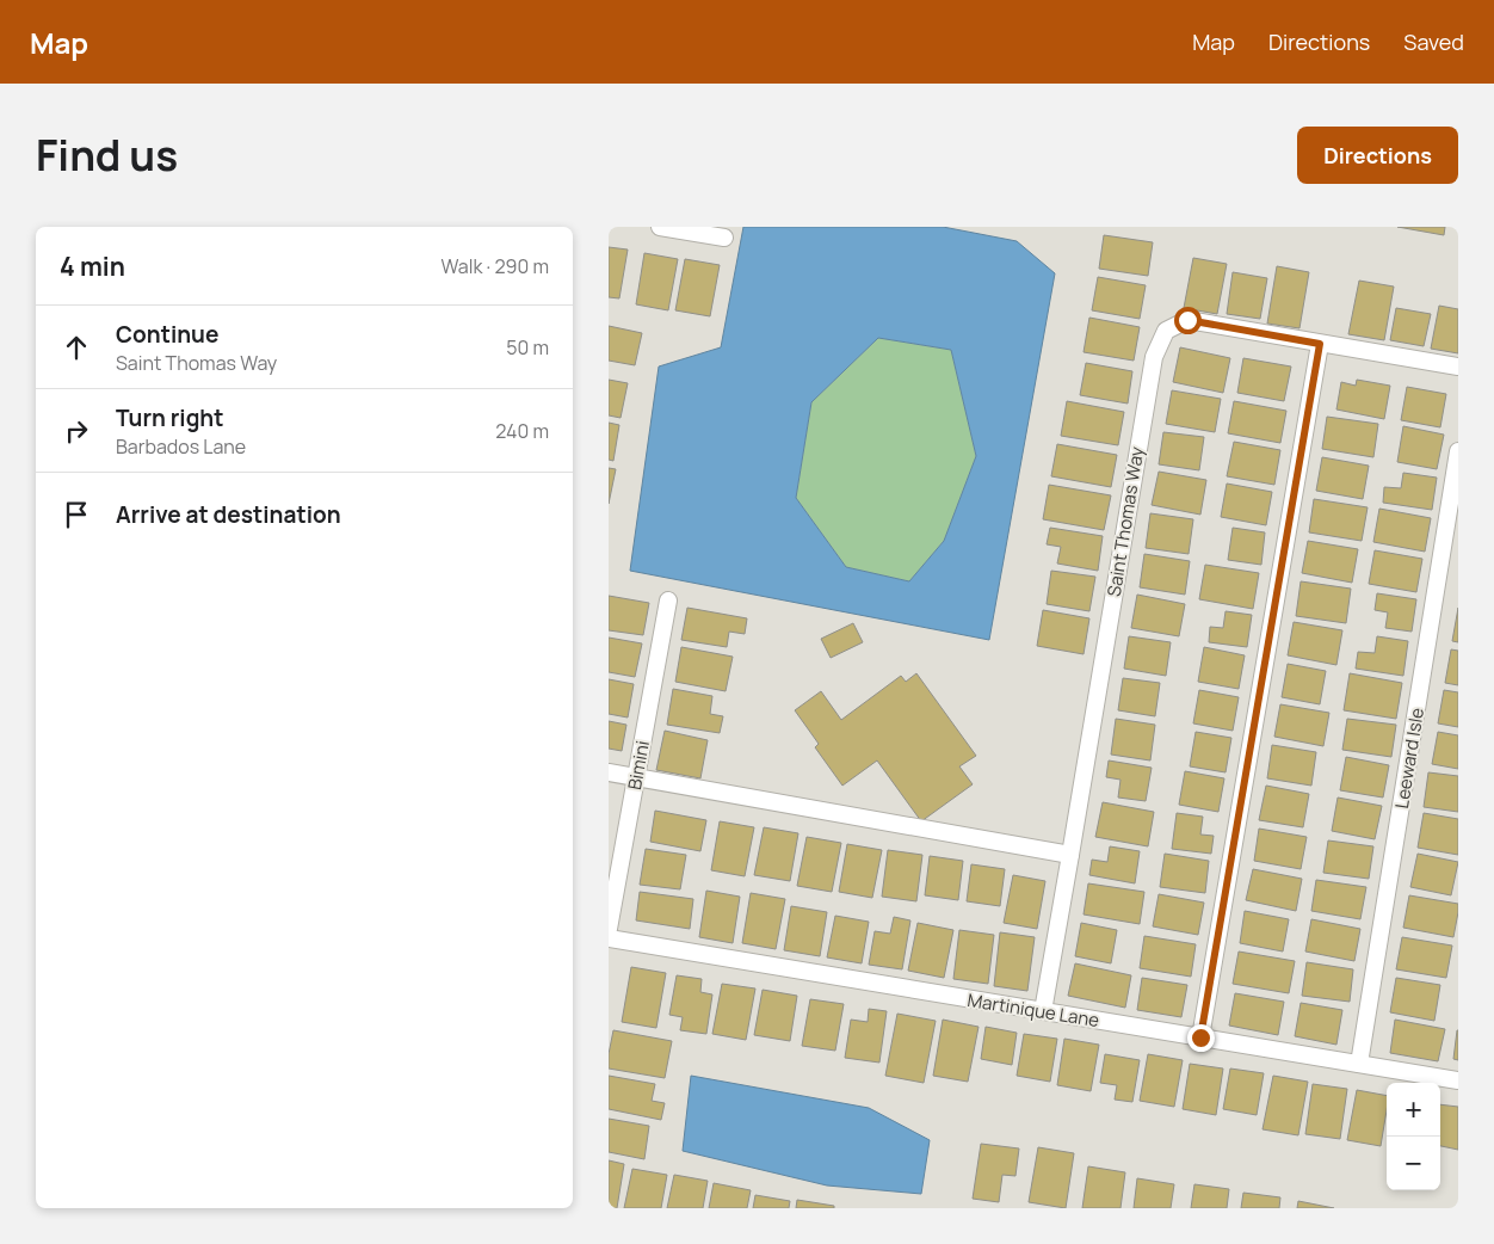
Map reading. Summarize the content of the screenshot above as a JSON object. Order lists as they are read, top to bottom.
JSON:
{
  "streets": {
    "street": [
      "Saint Thomas Way",
      "Leeward Isle",
      "Bimini",
      "Martinique Lane"
    ]
  },
  "crossings": [
    ["Saint Thomas Way", "Martinique Lane"],
    ["Leeward Isle", "Martinique Lane"]
  ],
  "page": {
    "header": "Map",
    "nav": ["Map", "Directions", "Saved"],
    "title": "Find us",
    "buttons": "Directions",
    "heading": ["4 min", "Walk · 290 m"],
    "list": [
      ["Continue", "Saint Thomas Way", "50 m"],
      ["Turn right", "Barbados Lane", "240 m"],
      "Arrive at destination"
    ],
    "map_buttons": ["+", "−"]
  }
}
